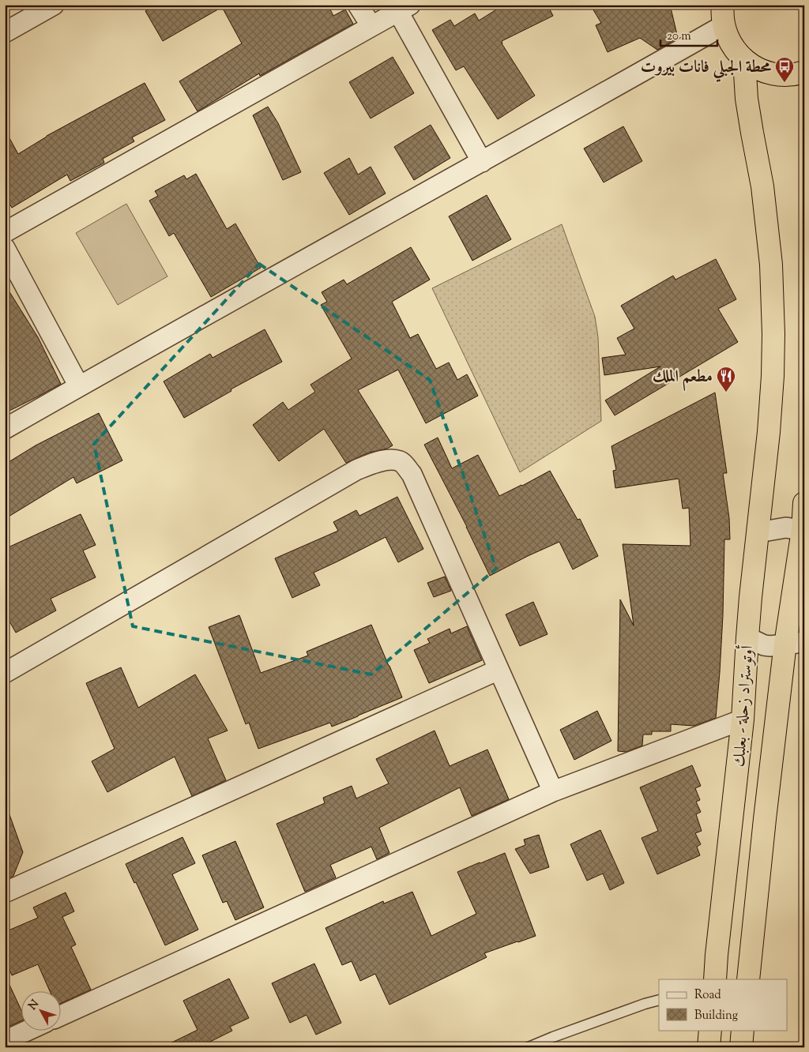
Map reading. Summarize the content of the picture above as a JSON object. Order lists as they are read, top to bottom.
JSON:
{
  "streets": {
    "highway": ["أوتوستراد زحلة - بعلبك"]
  },
  "places": {
    "bus stop": ["محطة الجبلي فانات بيروت"],
    "restaurant": ["مطعم الملك"]
  },
  "legend": ["Road", "Building"],
  "scale_bar": "20 m",
  "north": "top left"
}
